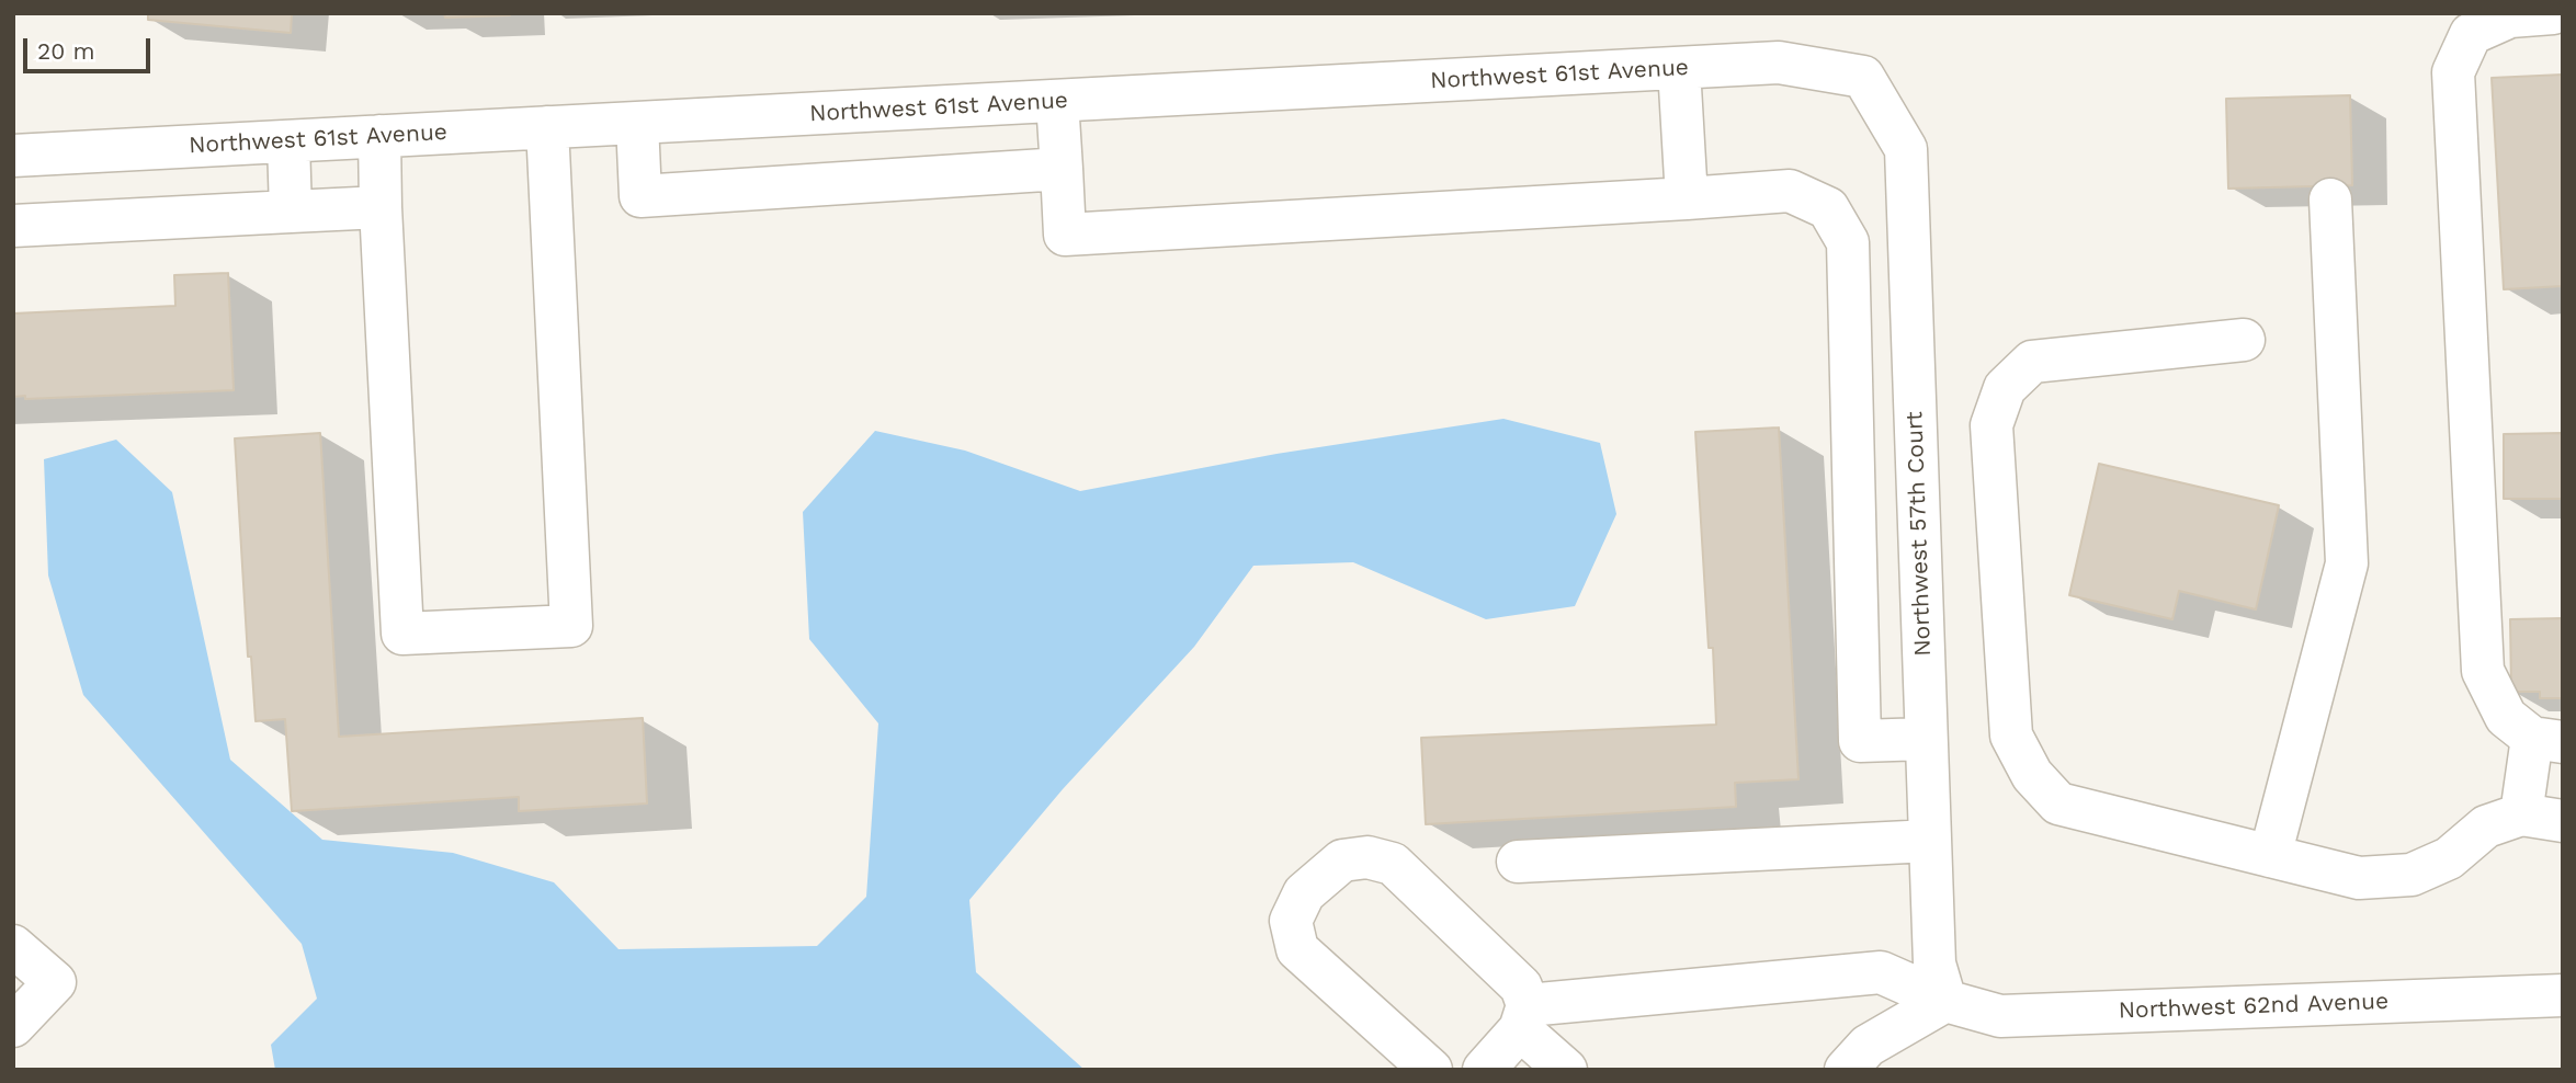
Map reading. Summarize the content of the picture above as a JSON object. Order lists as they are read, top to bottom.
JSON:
{
  "streets": {
    "lane": ["Northwest 61st Avenue", "Northwest 57th Court", "Northwest 62nd Avenue"]
  },
  "crossings": [
    ["Northwest 61st Avenue", "Northwest 57th Court"],
    ["Northwest 57th Court", "Northwest 62nd Avenue"]
  ],
  "scale_bar": "20 m"
}
